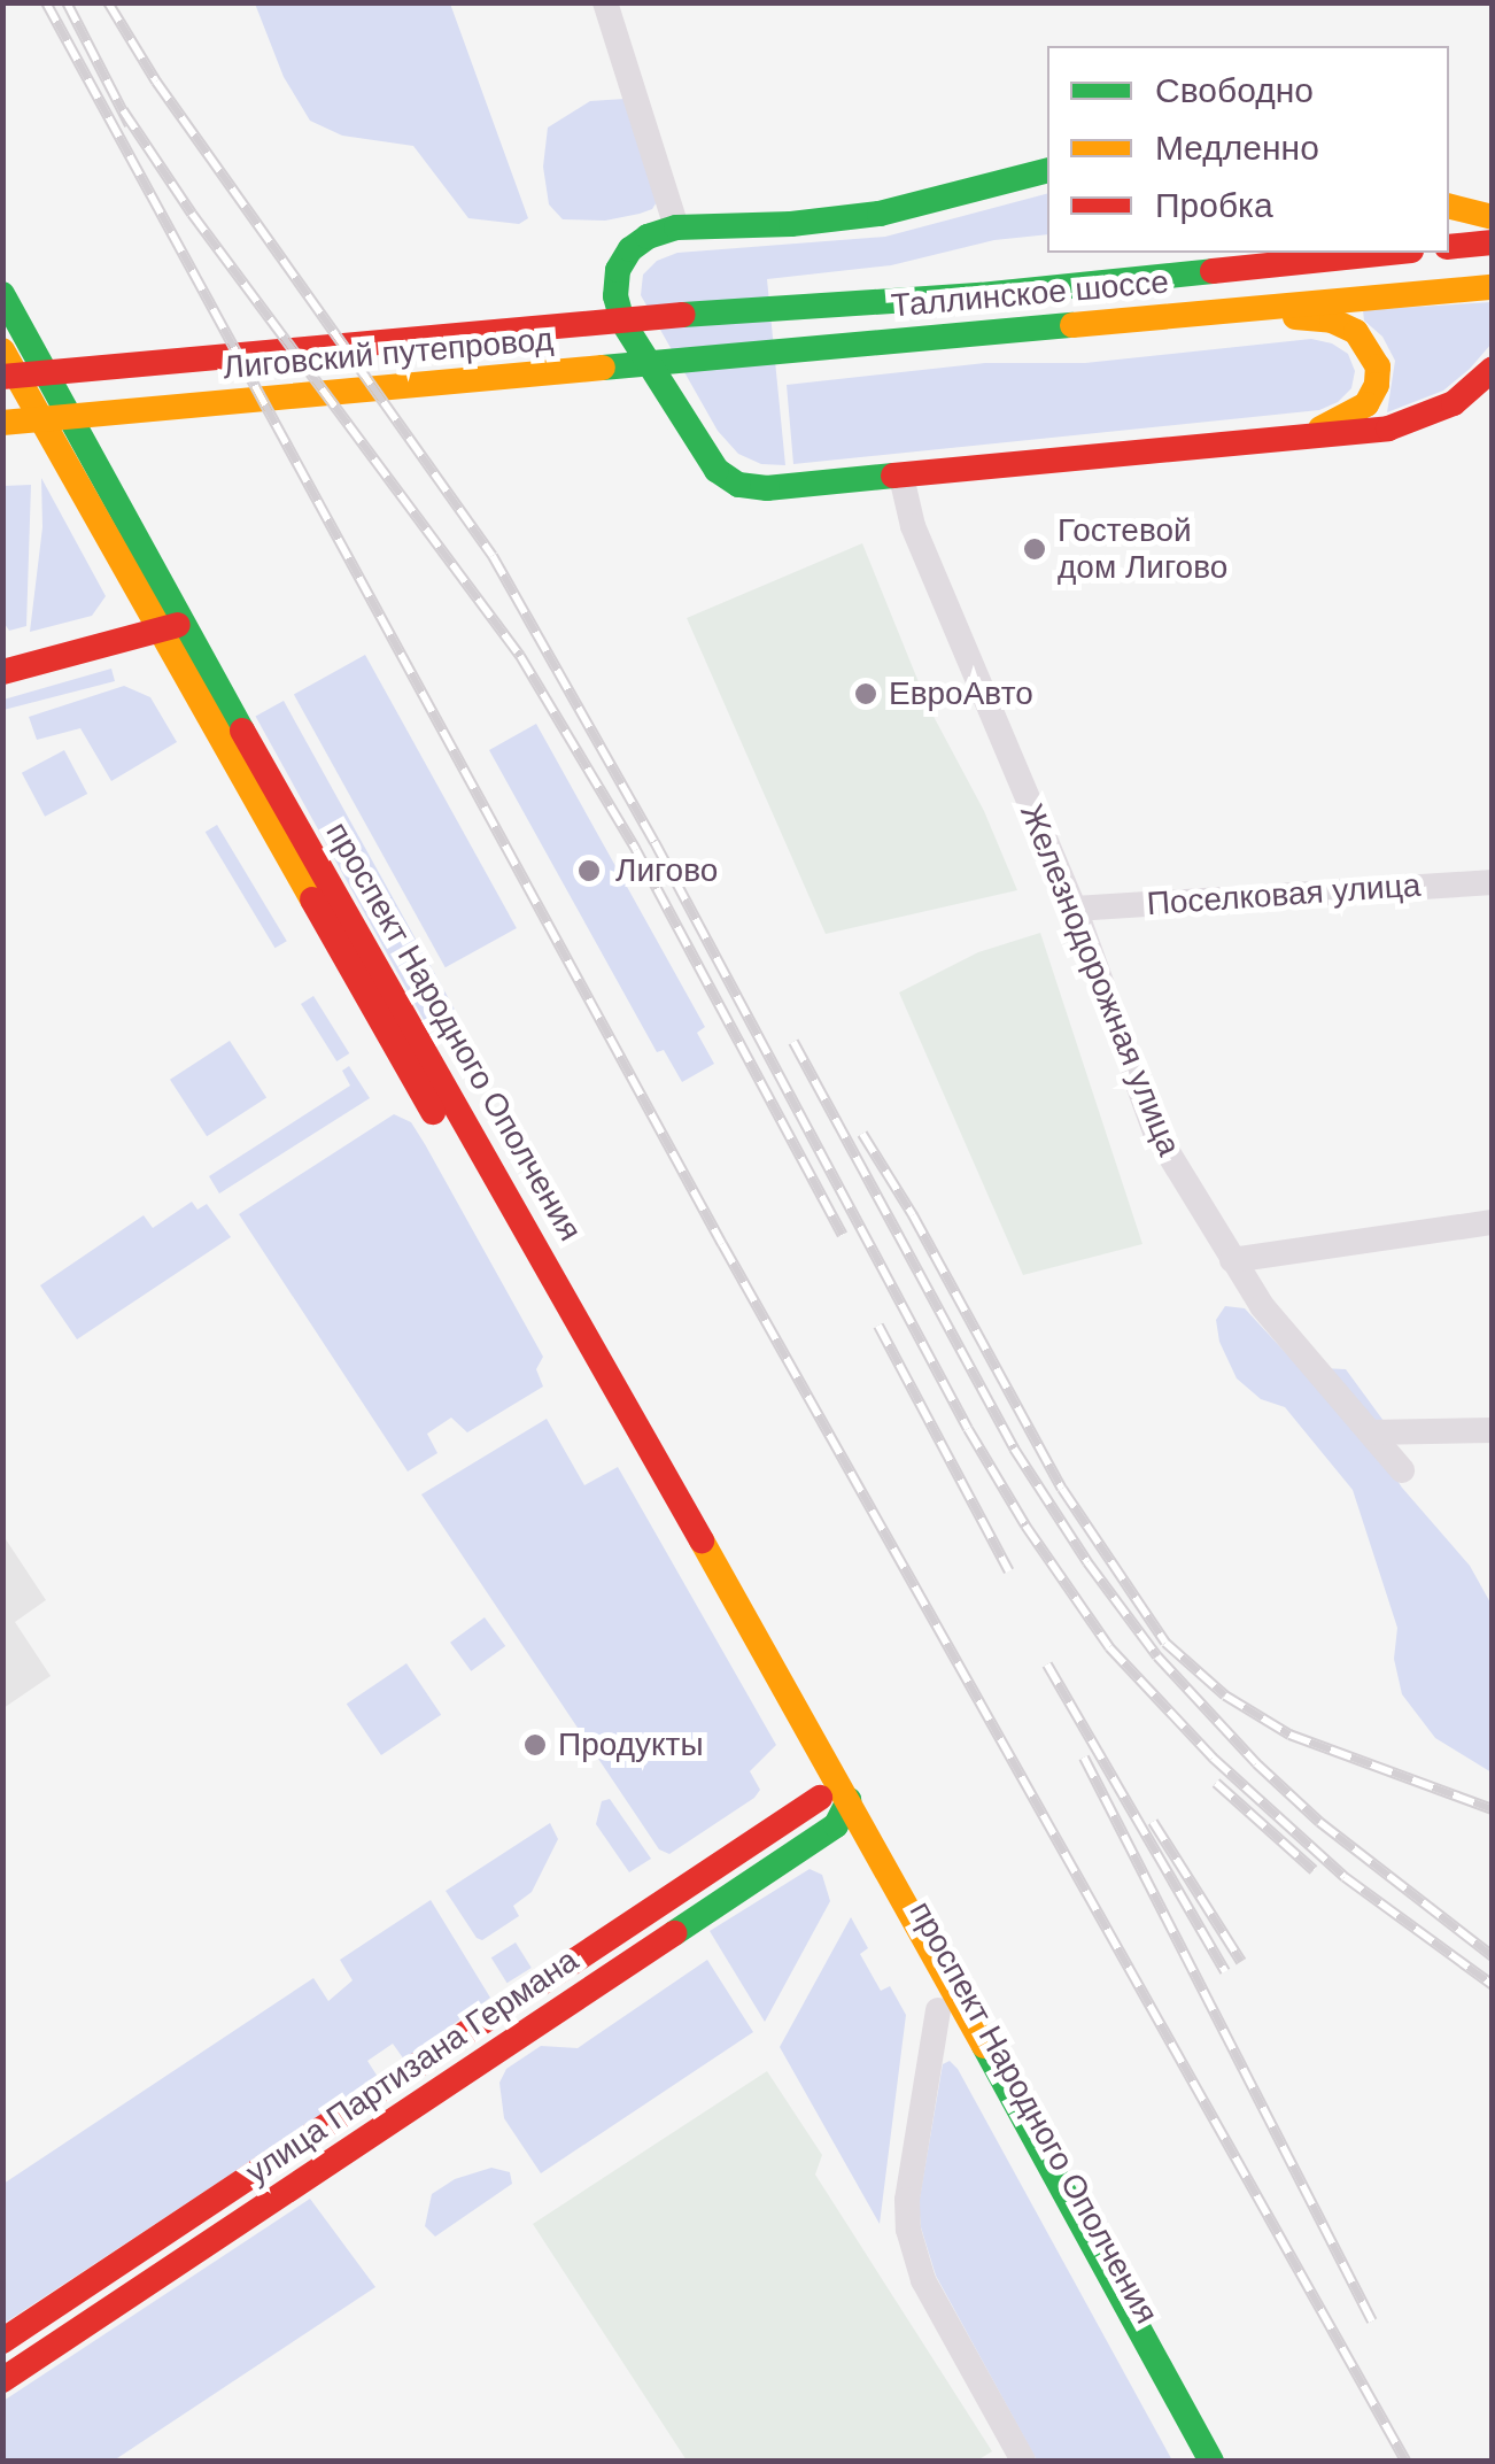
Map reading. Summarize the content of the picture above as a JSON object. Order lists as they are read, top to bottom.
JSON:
{
  "streets": {
    "main road": [
      "Таллинское шоссе",
      "Лиговский путепровод",
      "проспект Народного Ополчения",
      "улица Партизана Германа"
    ],
    "street": ["Поселковая улица", "Железнодорожная улица"]
  },
  "crossings": [
    ["Таллинское шоссе", "Лиговский путепровод"],
    ["Поселковая улица", "Железнодорожная улица"],
    ["проспект Народного Ополчения", "улица Партизана Германа"]
  ],
  "places": [
    "Гостевой дом Лигово",
    "ЕвроАвто",
    "Лигово",
    "Продукты"
  ],
  "legend": ["Свободно", "Медленно", "Пробка"]
}
